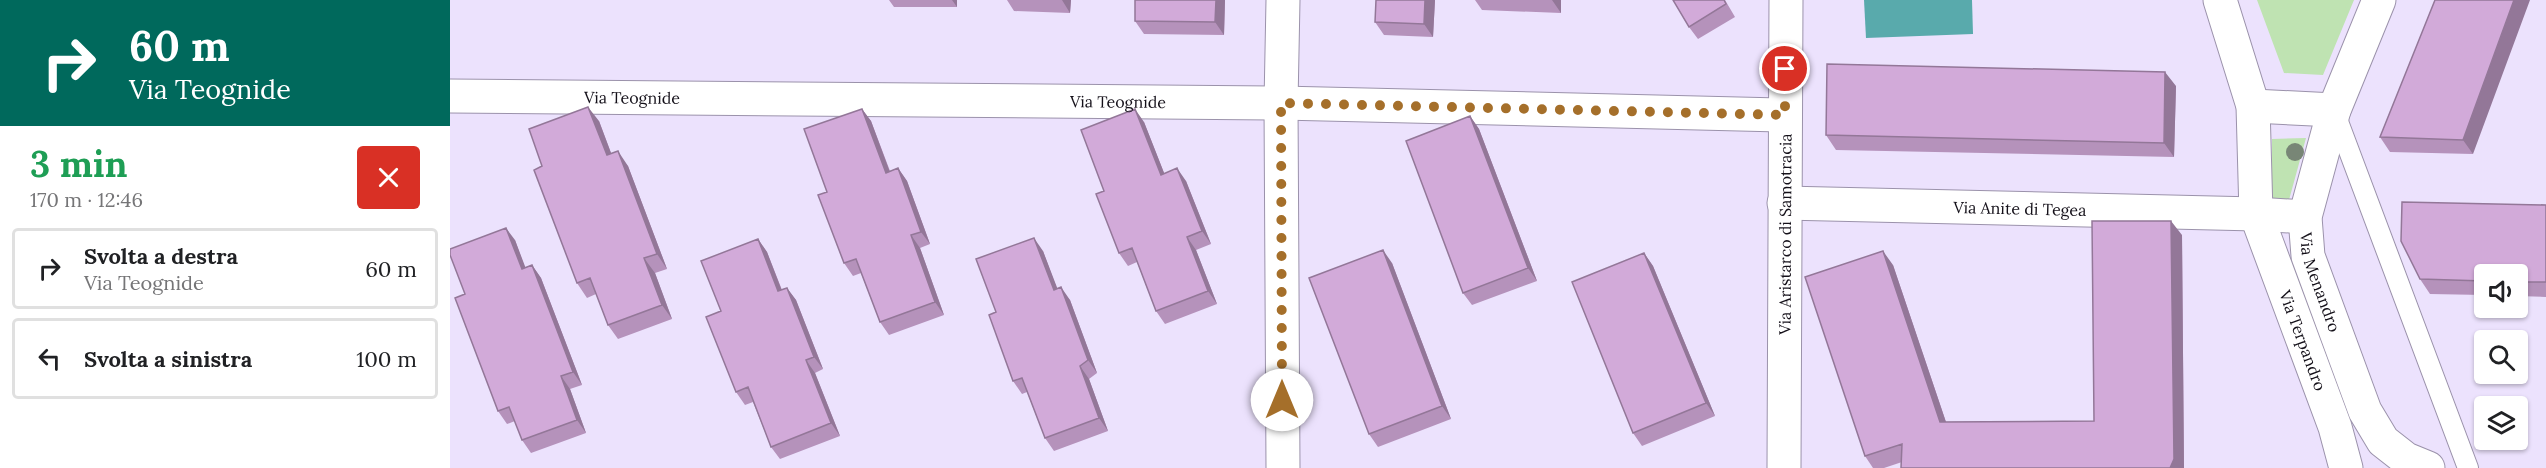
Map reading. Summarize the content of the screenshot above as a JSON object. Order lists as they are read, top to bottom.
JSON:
{
  "streets": {
    "street": [
      "Via Teognide",
      "Via Anite di Tegea",
      "Via Aristarco di Samotracia",
      "Via Menandro",
      "Via Terpandro"
    ]
  },
  "crossings": [
    ["Via Teognide", "Via Aristarco di Samotracia"],
    ["Via Anite di Tegea", "Via Aristarco di Samotracia"],
    ["Via Anite di Tegea", "Via Terpandro"]
  ],
  "page": {
    "turn": ["60 m", "Via Teognide"],
    "heading": ["3 min", "170 m · 12:46"],
    "list": [
      {
        "name": "Svolta a destra",
        "note": "Via Teognide",
        "value": "60 m"
      },
      {
        "name": "Svolta a sinistra",
        "value": "100 m"
      }
    ]
  }
}
